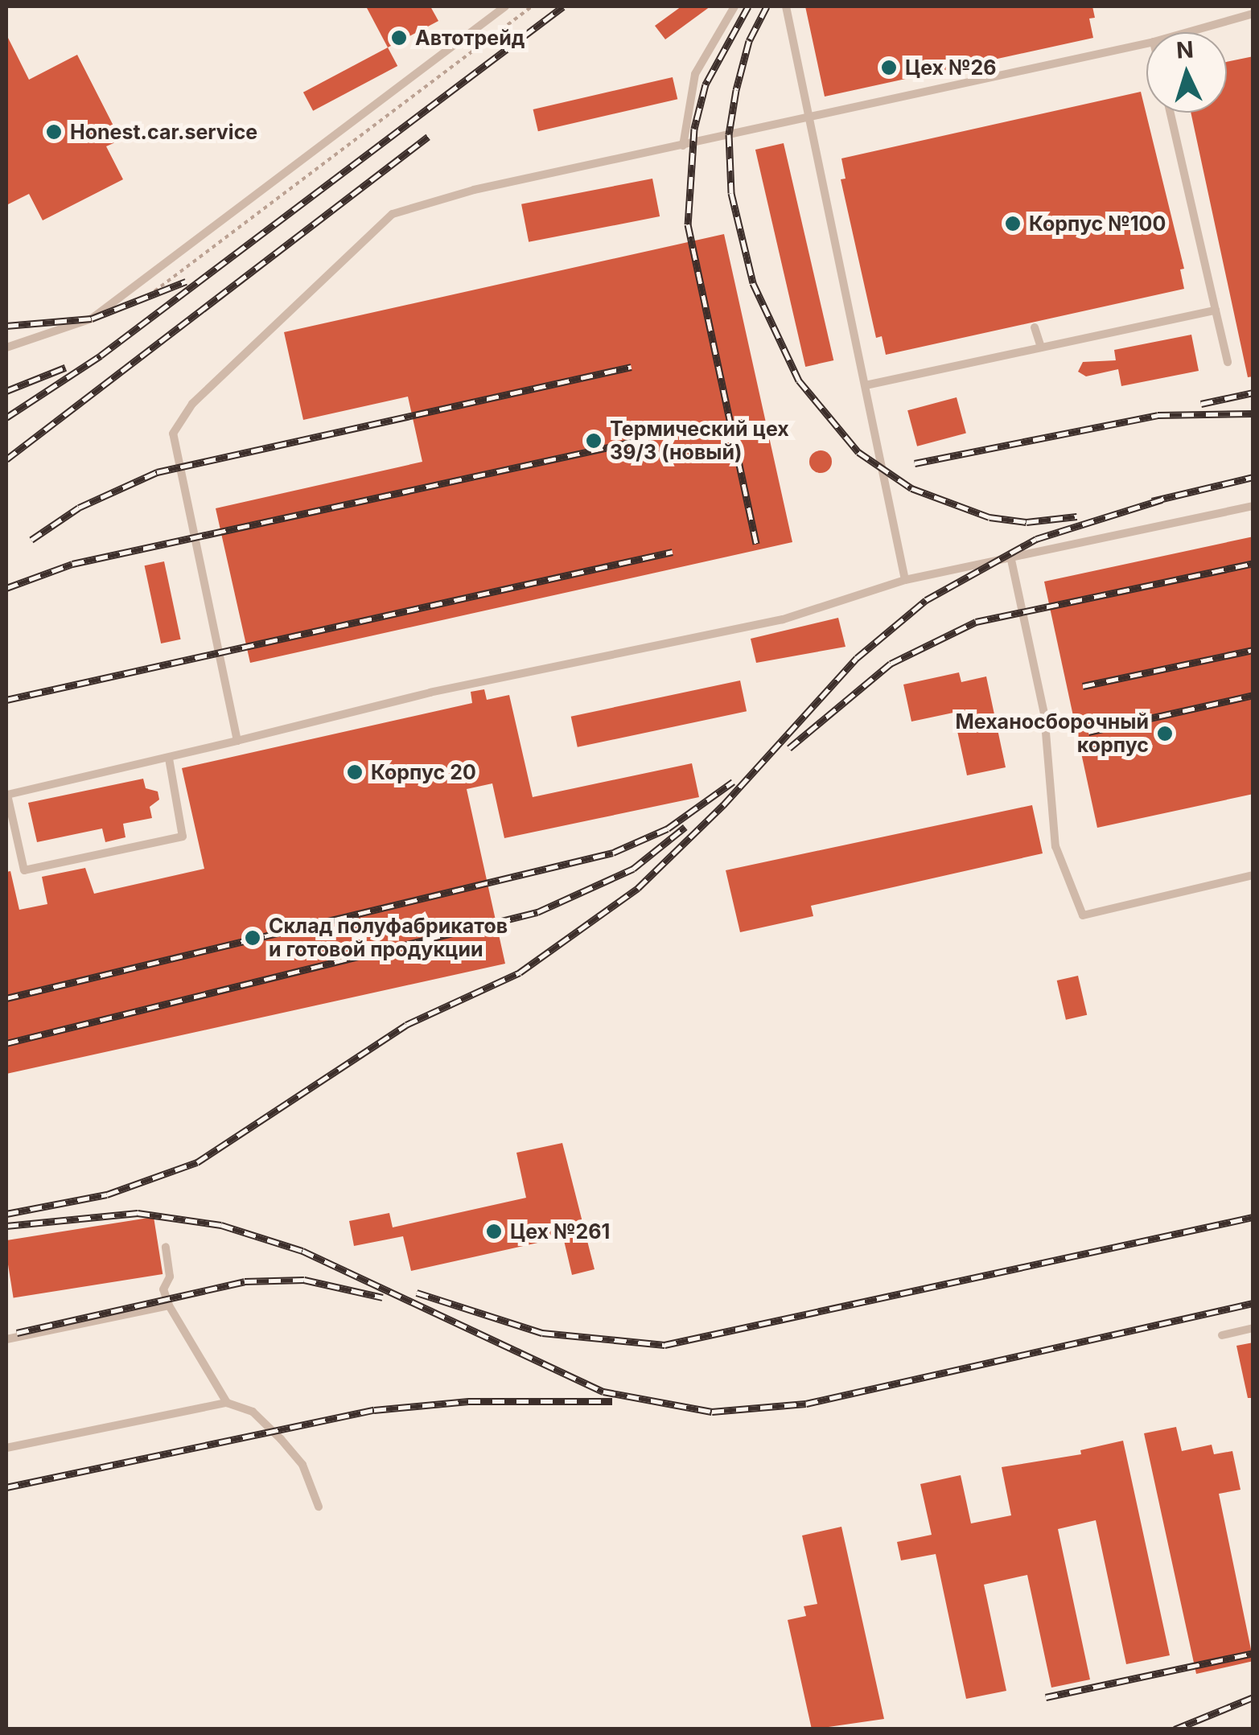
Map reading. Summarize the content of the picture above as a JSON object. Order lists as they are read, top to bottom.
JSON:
{
  "places": [
    "Автотрейд",
    "Цех №26",
    "Honest.car.service",
    "Корпус №100",
    "Термический цех 39/3 (новый)",
    "Механосборочный корпус",
    "Корпус 20",
    "Склад полуфабрикатов и готовой продукции",
    "Цех №261"
  ],
  "north": "top"
}
